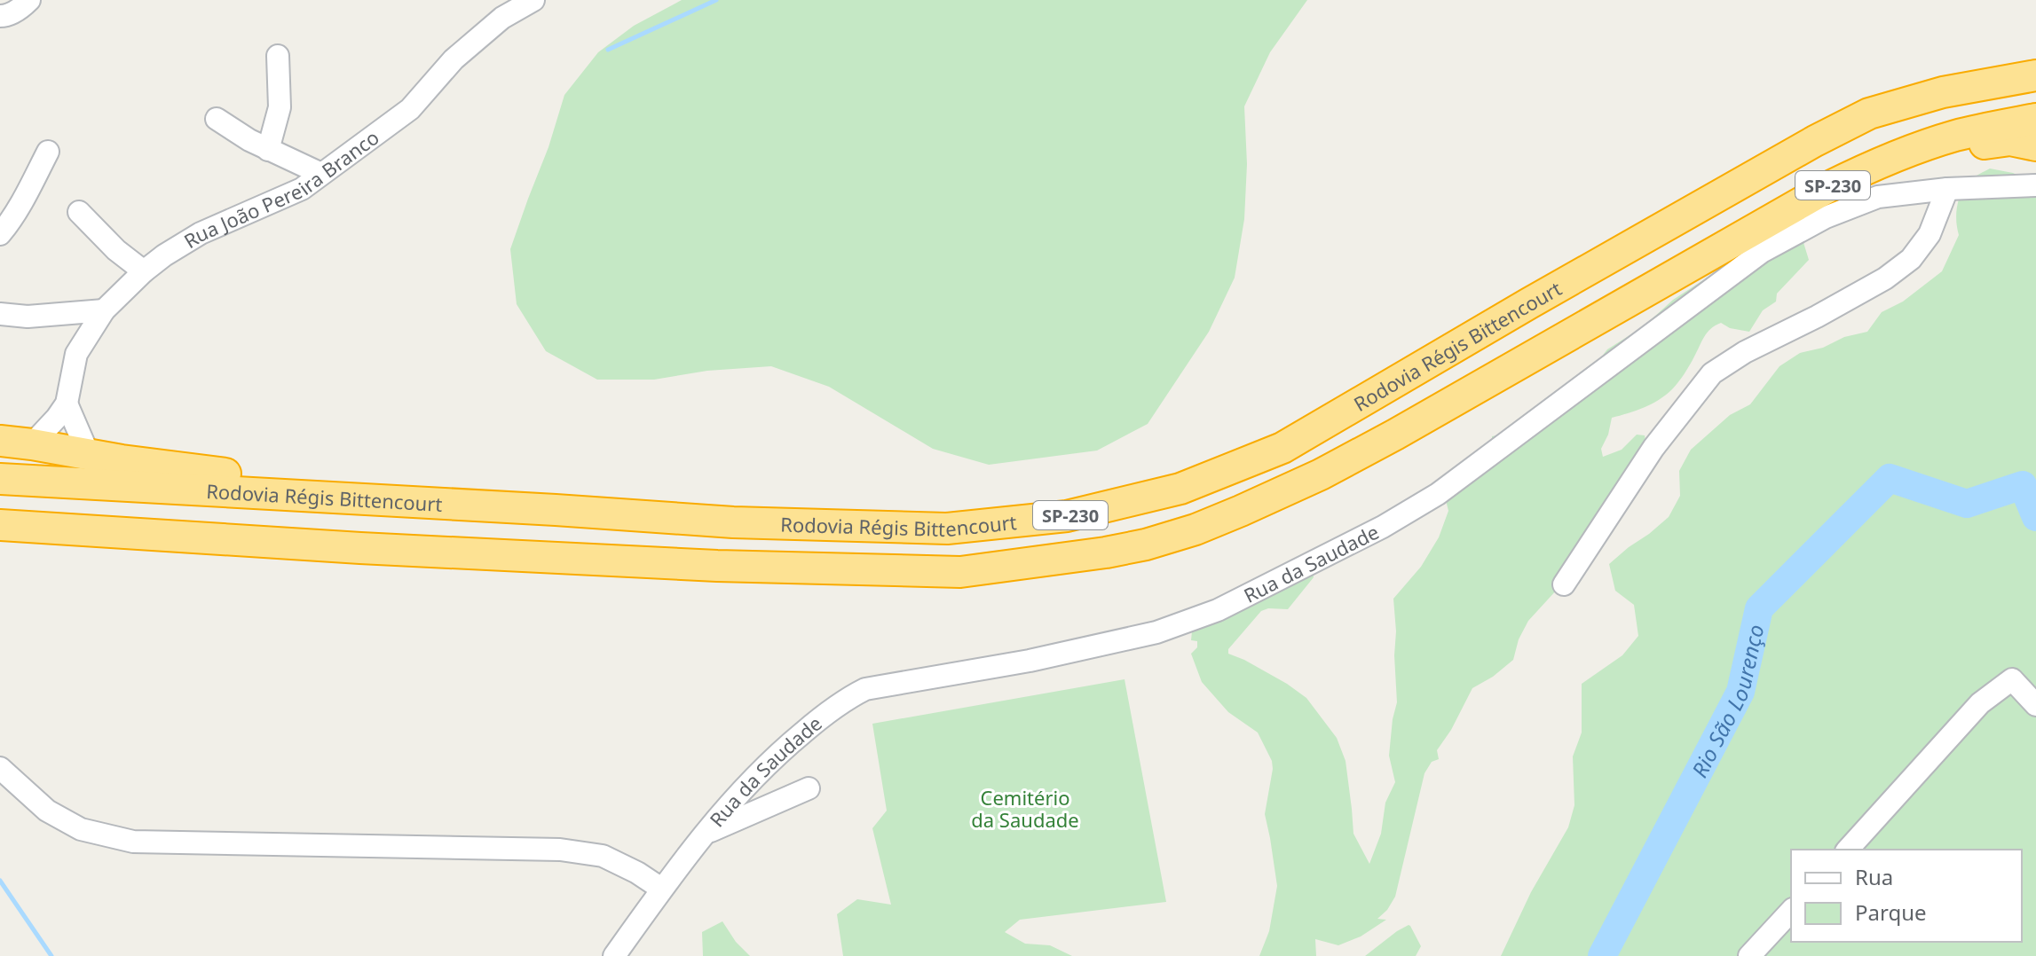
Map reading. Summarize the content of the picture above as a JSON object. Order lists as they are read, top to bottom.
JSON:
{
  "streets": {
    "highway": ["SP-230", "Rodovia Régis Bittencourt"],
    "street": ["Rua João Pereira Branco", "Rua da Saudade"]
  },
  "water": ["Rio São Lourenço"],
  "parks": ["Cemitério da Saudade"],
  "legend": ["Rua", "Parque"]
}
